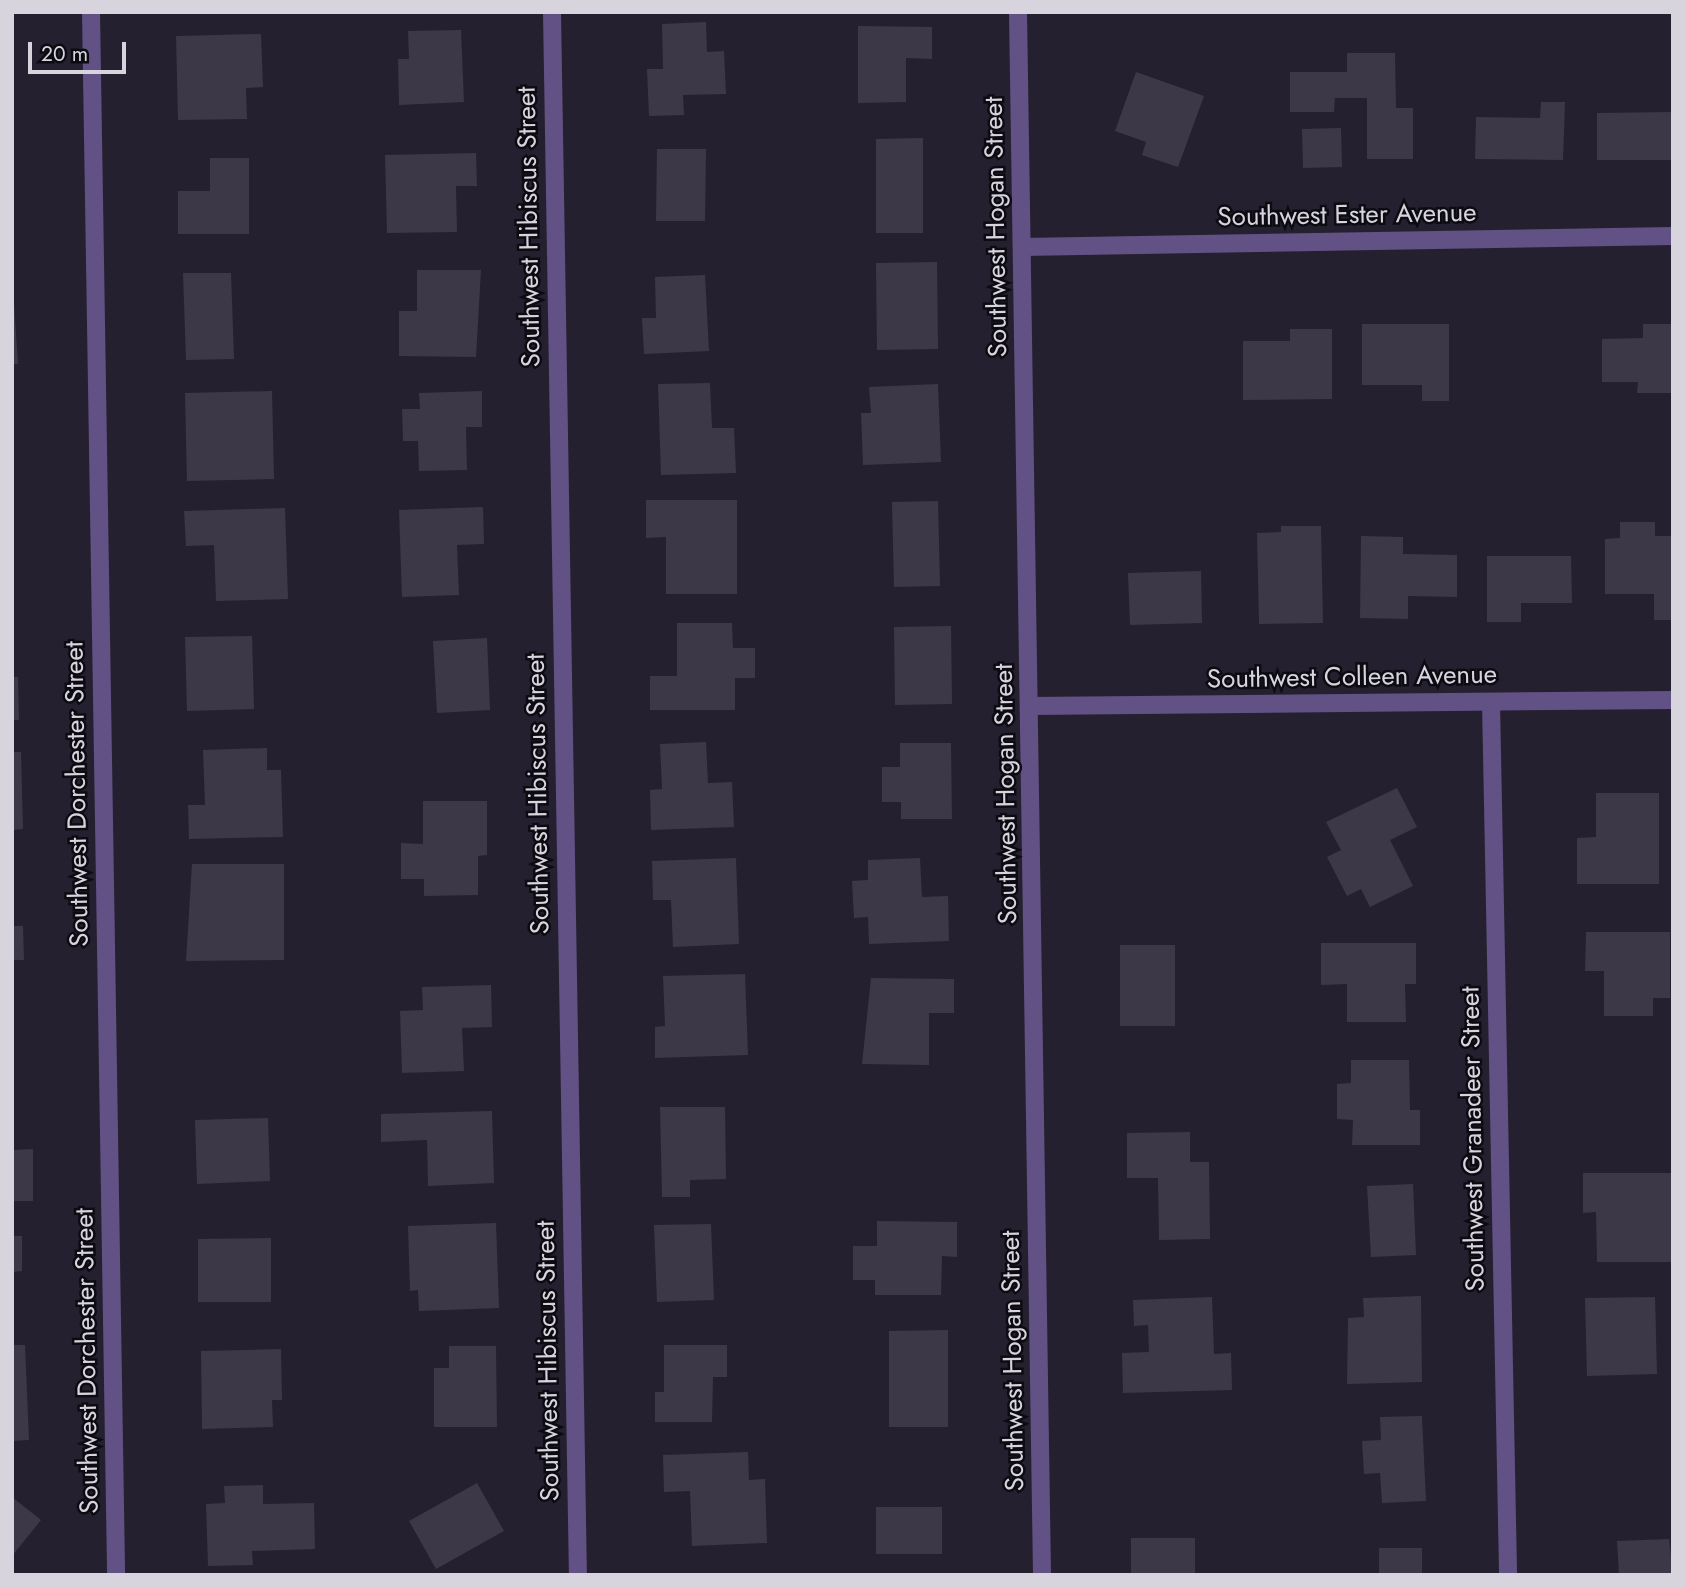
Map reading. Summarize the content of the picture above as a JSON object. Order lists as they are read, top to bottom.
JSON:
{
  "streets": {
    "street": [
      "Southwest Ester Avenue",
      "Southwest Hibiscus Street",
      "Southwest Hogan Street",
      "Southwest Colleen Avenue",
      "Southwest Dorchester Street",
      "Southwest Granadeer Street"
    ]
  },
  "crossings": [
    ["Southwest Ester Avenue", "Southwest Hogan Street"],
    ["Southwest Hogan Street", "Southwest Colleen Avenue"],
    ["Southwest Colleen Avenue", "Southwest Granadeer Street"]
  ],
  "scale_bar": "20 m"
}
